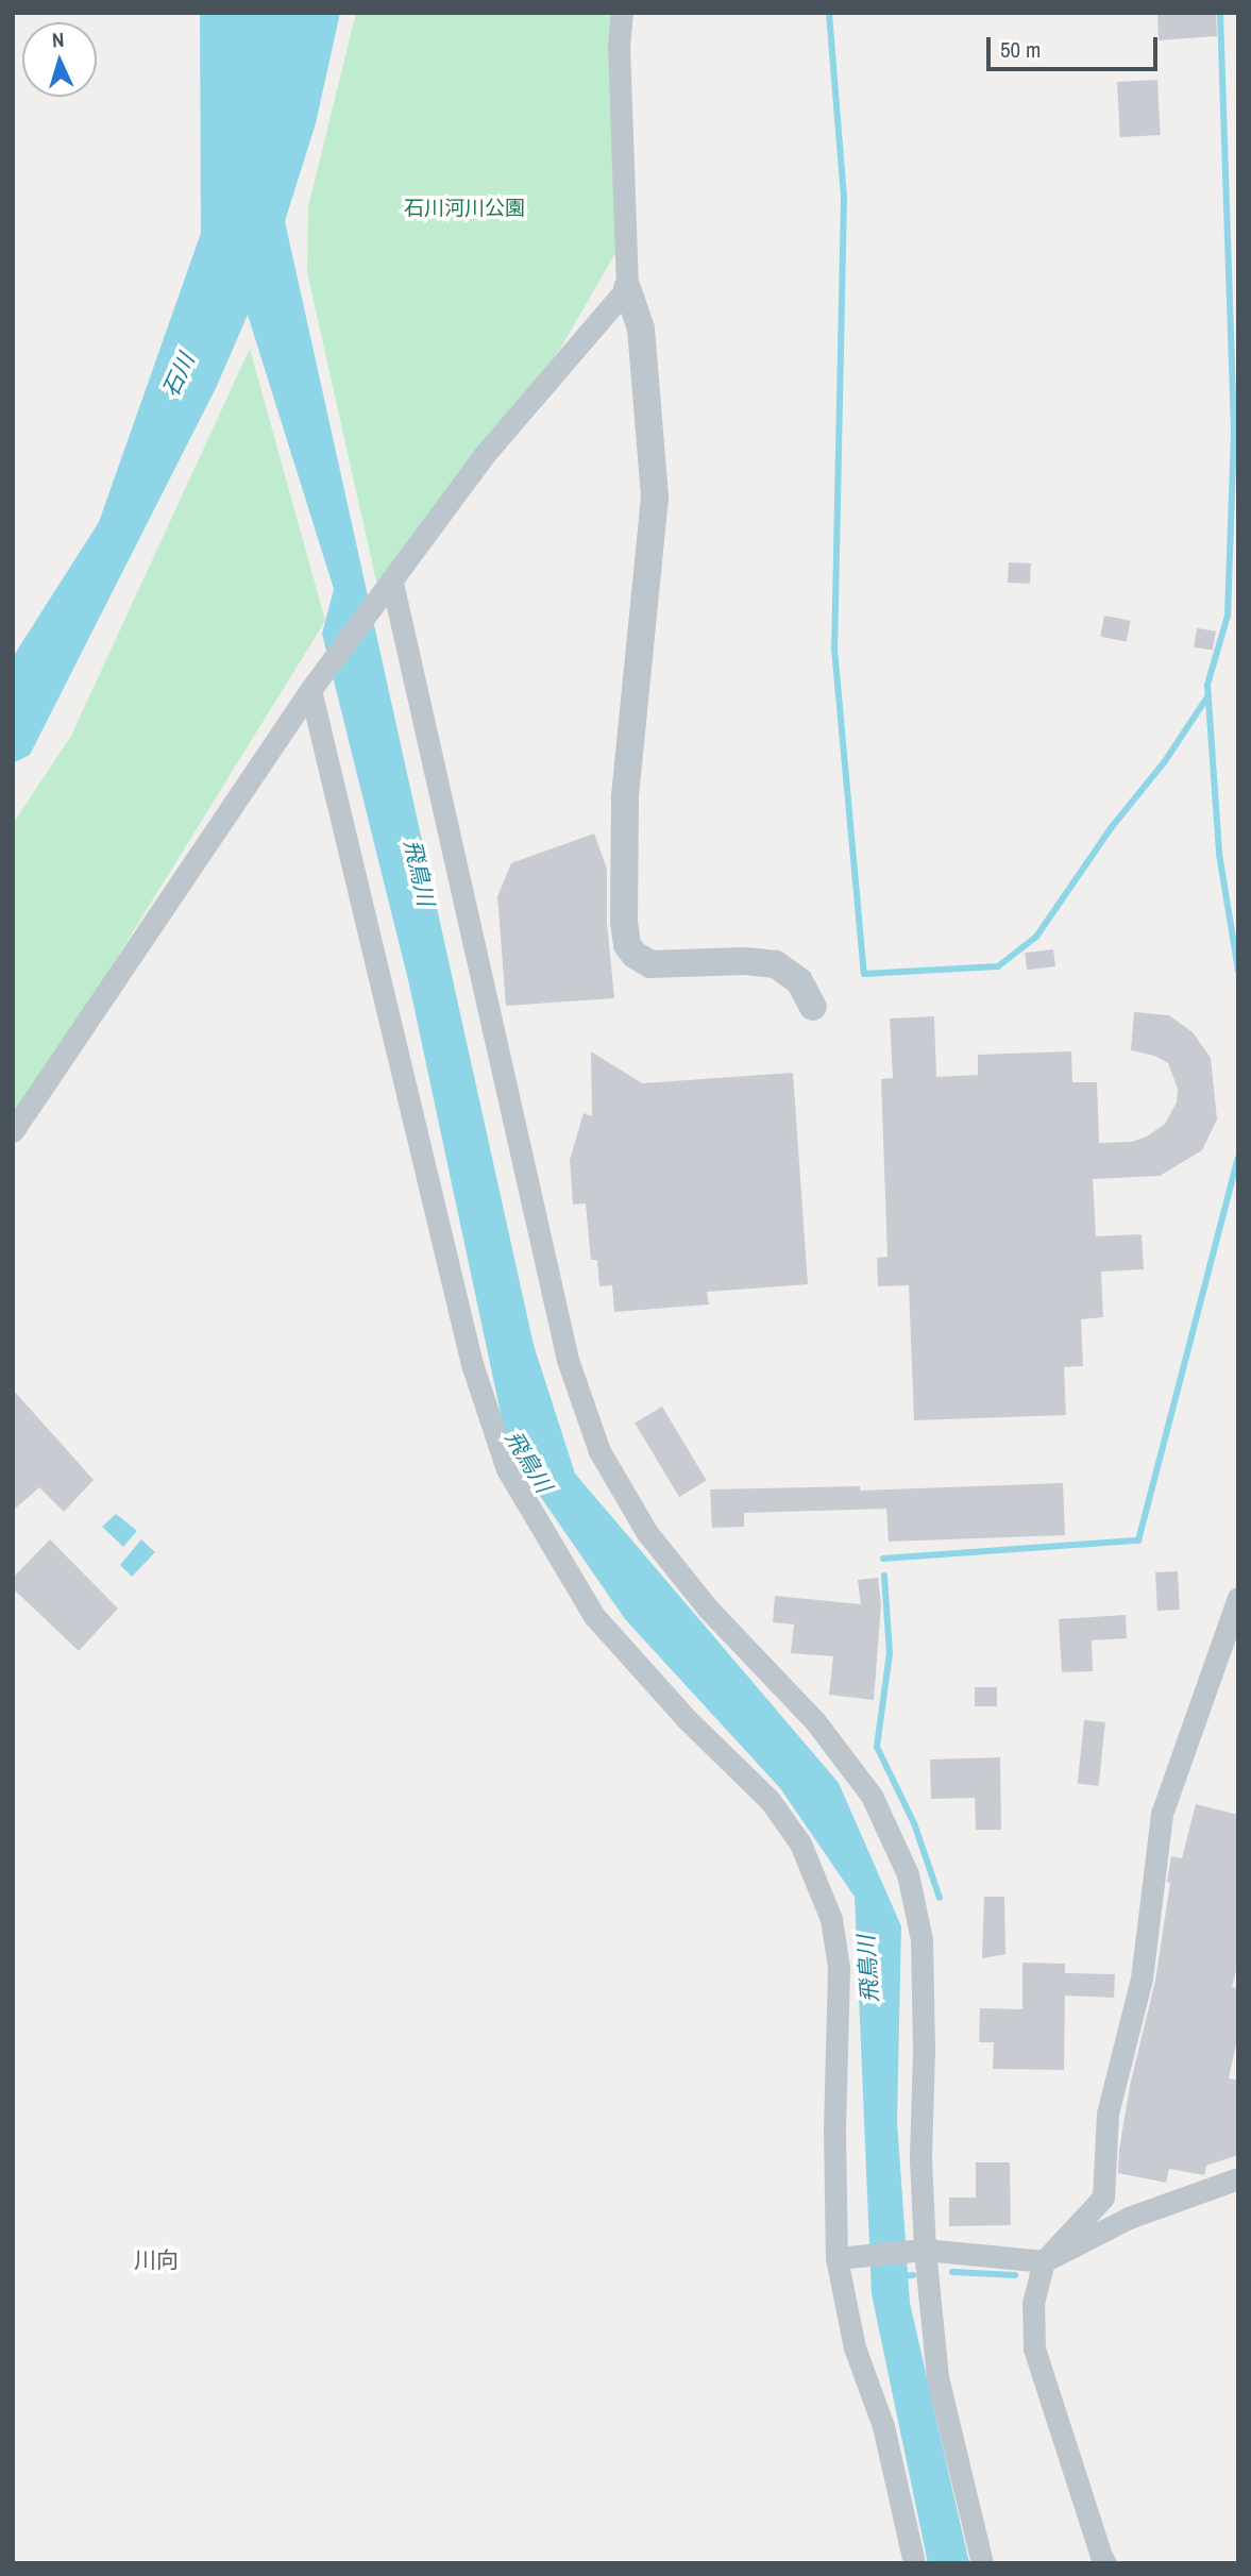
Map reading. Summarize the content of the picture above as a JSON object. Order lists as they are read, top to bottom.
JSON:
{
  "districts": ["川向"],
  "water": ["石川", "飛鳥川"],
  "parks": ["石川河川公園"],
  "scale_bar": "50 m",
  "north": "top"
}
